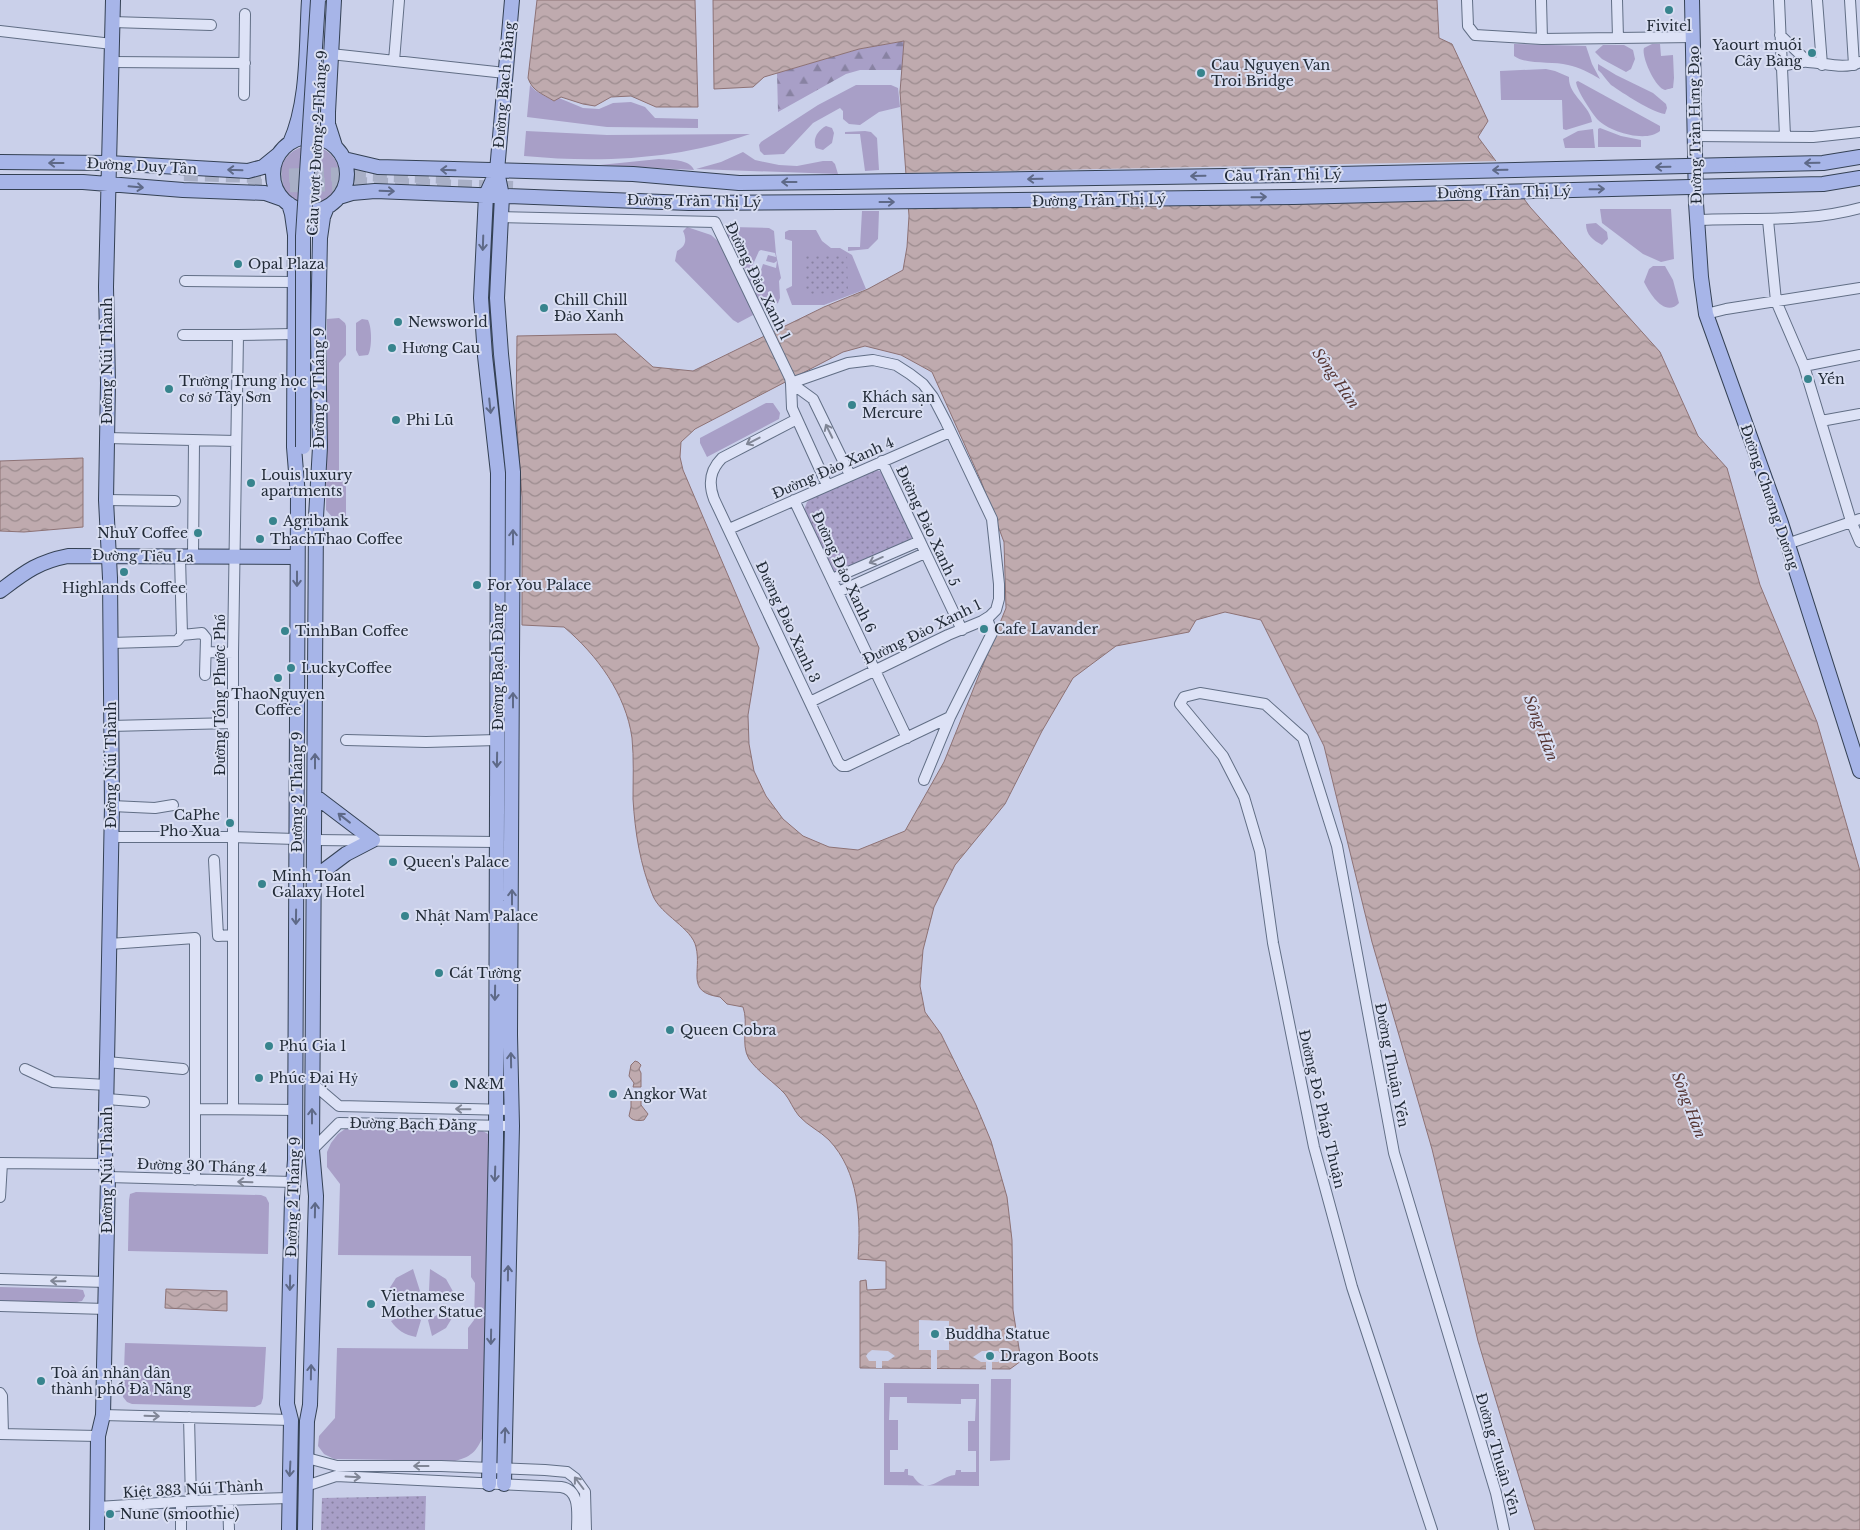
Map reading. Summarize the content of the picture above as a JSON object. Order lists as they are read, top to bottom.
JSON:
{
  "streets": {
    "main road": [
      "Đường Bạch Đằng",
      "Đường Trần Hưng Đạo",
      "Cầu vượt Đường 2 Tháng 9",
      "Đường Duy Tân",
      "Cầu Trần Thị Lý",
      "Đường Trần Thị Lý",
      "Đường Núi Thành",
      "Đường 2 Tháng 9",
      "Đường Chương Dương",
      "Đường Tiểu La"
    ],
    "street": [
      "Đường Đảo Xanh 1",
      "Đường Đảo Xanh 4",
      "Đường Đảo Xanh 5",
      "Đường Đảo Xanh 6",
      "Đường Đảo Xanh 3",
      "Đường Tống Phước Phổ",
      "Đường Thuận Yến",
      "Đường Đỗ Pháp Thuận",
      "Đường 30 Tháng 4",
      "Kiệt 383 Núi Thành"
    ]
  },
  "crossings": [
    ["Đường Bạch Đằng", "Đường Trần Thị Lý"],
    ["Đường Bạch Đằng", "Đường Đảo Xanh 1"],
    ["Đường Bạch Đằng", "Đường 2 Tháng 9"],
    ["Đường Trần Hưng Đạo", "Đường Chương Dương"],
    ["Cầu vượt Đường 2 Tháng 9", "Đường 2 Tháng 9"],
    ["Đường Duy Tân", "Đường Trần Thị Lý"],
    ["Đường Duy Tân", "Đường Núi Thành"],
    ["Đường Duy Tân", "Đường 2 Tháng 9"],
    ["Cầu Trần Thị Lý", "Đường Trần Thị Lý"],
    ["Đường Trần Thị Lý", "Đường 2 Tháng 9"],
    ["Đường Đảo Xanh 1", "Đường Đảo Xanh 4"],
    ["Đường Đảo Xanh 1", "Đường Đảo Xanh 5"],
    ["Đường Đảo Xanh 1", "Đường Đảo Xanh 6"],
    ["Đường Đảo Xanh 1", "Đường Đảo Xanh 3"],
    ["Đường Núi Thành", "Đường Tiểu La"],
    ["Đường Núi Thành", "Đường 30 Tháng 4"],
    ["Đường Núi Thành", "Kiệt 383 Núi Thành"],
    ["Đường 2 Tháng 9", "Đường Tiểu La"],
    ["Đường 2 Tháng 9", "Đường 30 Tháng 4"],
    ["Đường 2 Tháng 9", "Kiệt 383 Núi Thành"],
    ["Đường Đảo Xanh 4", "Đường Đảo Xanh 5"],
    ["Đường Đảo Xanh 4", "Đường Đảo Xanh 6"],
    ["Đường Đảo Xanh 4", "Đường Đảo Xanh 3"],
    ["Đường Tiểu La", "Đường Tống Phước Phổ"],
    ["Đường Đảo Xanh 6", "Đường Đảo Xanh 3"],
    ["Đường Thuận Yến", "Đường Đỗ Pháp Thuận"]
  ],
  "one_way": ["Cầu Trần Thị Lý"],
  "water": ["Sông Hàn"],
  "places": [
    "Fivitel",
    "Yaourt muối Cây Bàng",
    "Cau Nguyen Van Troi Bridge",
    "Opal Plaza",
    "Chill Chill Đảo Xanh",
    "Newsworld",
    "Hương Cau",
    "Yến",
    "Trường Trung học cơ sở Tây Sơn",
    "Khách sạn Mercure",
    "Phi Lũ",
    "Louis luxury apartments",
    "Agribank",
    "NhuY Coffee",
    "ThachThao Coffee",
    "Highlands Coffee",
    "For You Palace",
    "Cafe Lavander",
    "TinhBan Coffee",
    "LuckyCoffee",
    "ThaoNguyen Coffee",
    "CaPhe Pho Xua",
    "Queen's Palace",
    "Minh Toan Galaxy Hotel",
    "Nhật Nam Palace",
    "Cát Tường",
    "Queen Cobra",
    "Phú Gia 1",
    "Phúc Đại Hỷ",
    "N&M",
    "Angkor Wat",
    "Vietnamese Mother Statue",
    "Buddha Statue",
    "Dragon Boots",
    "Toà án nhân dân thành phố Đà Nẵng",
    "Nune (smoothie)"
  ]
}
